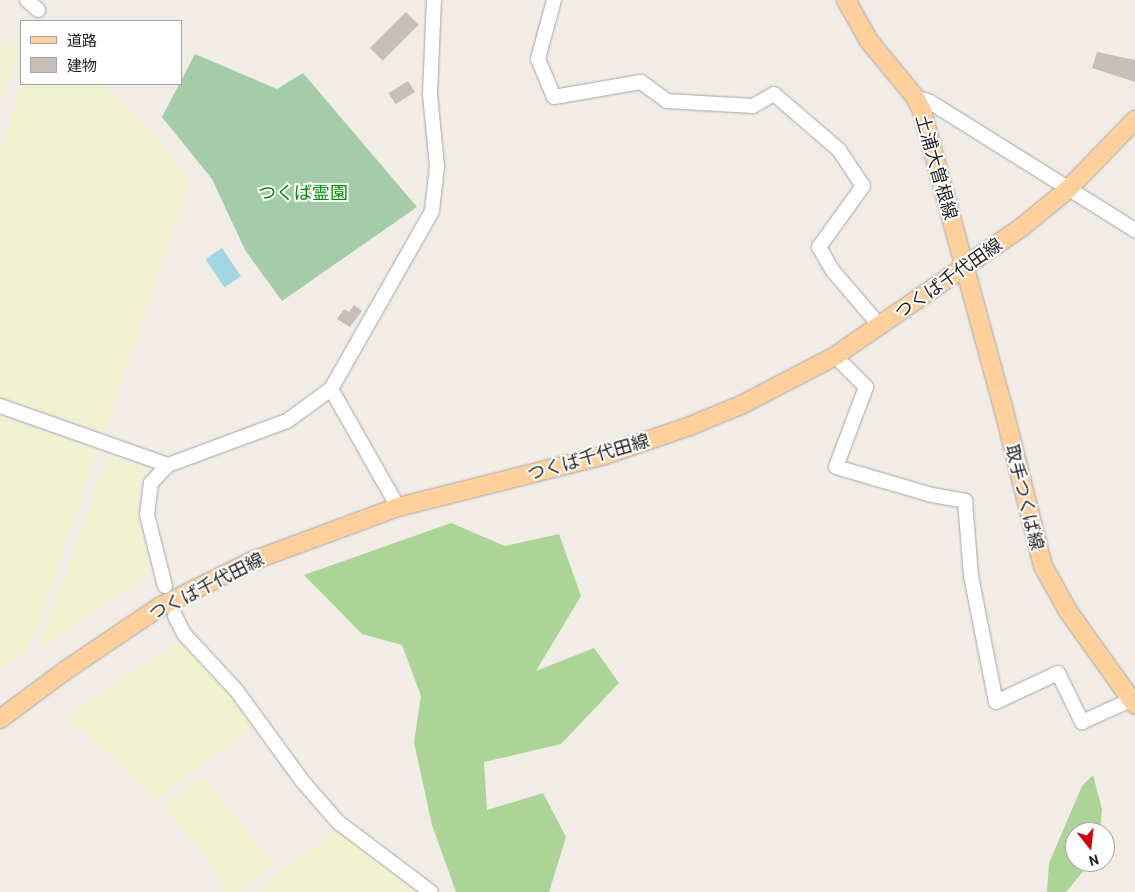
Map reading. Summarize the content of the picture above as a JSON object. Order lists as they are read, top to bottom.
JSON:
{
  "streets": {
    "main road": ["土浦大曽根線", "つくば千代田線", "取手つくば線"]
  },
  "crossings": [
    ["土浦大曽根線", "つくば千代田線"],
    ["土浦大曽根線", "取手つくば線"],
    ["つくば千代田線", "取手つくば線"]
  ],
  "parks": ["つくば霊園"],
  "legend": ["道路", "建物"],
  "north": "bottom"
}
